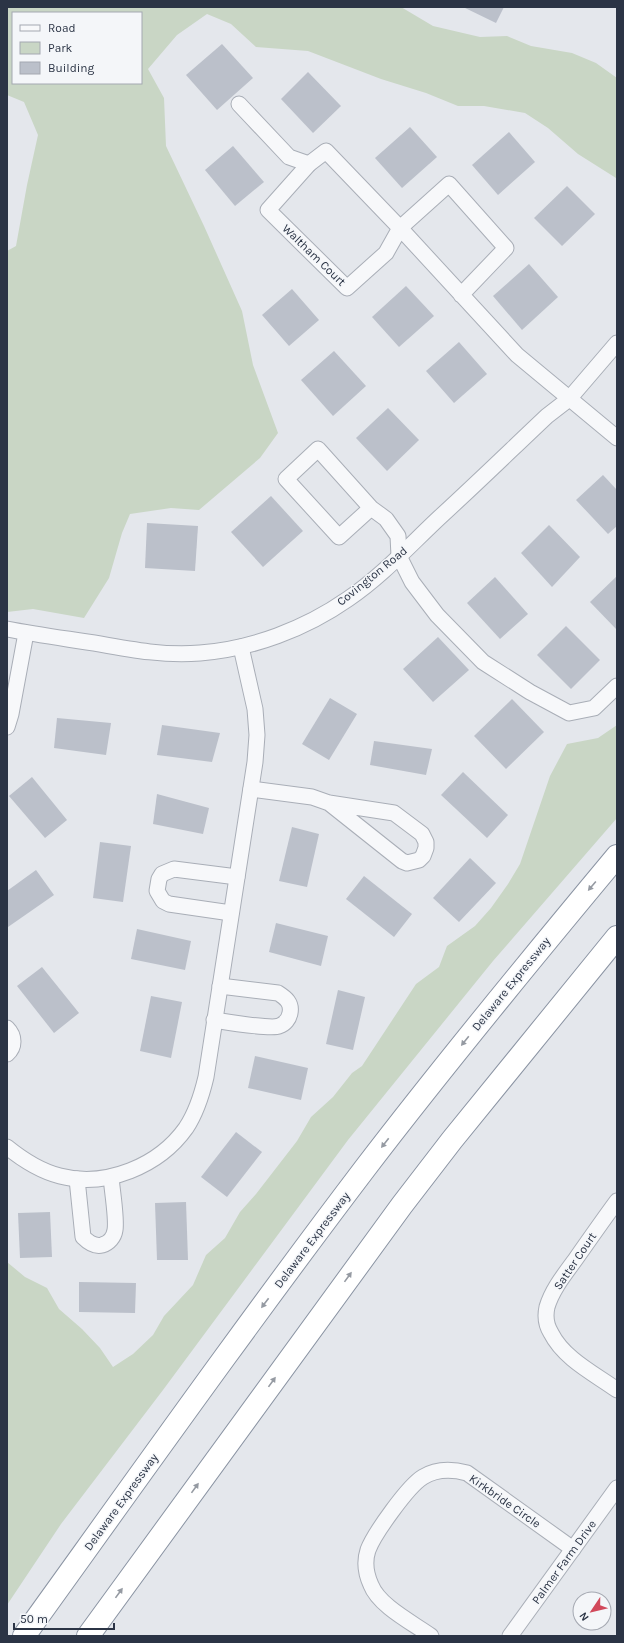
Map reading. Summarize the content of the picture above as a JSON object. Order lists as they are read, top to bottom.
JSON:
{
  "streets": {
    "highway": ["Delaware Expressway"],
    "street": [
      "Waltham Court",
      "Covington Road",
      "Satter Court",
      "Kirkbride Circle",
      "Palmer Farm Drive"
    ]
  },
  "crossings": [
    ["Waltham Court", "Covington Road"],
    ["Kirkbride Circle", "Palmer Farm Drive"]
  ],
  "legend": ["Road", "Park", "Building"],
  "scale_bar": "50 m",
  "north": "bottom left"
}
